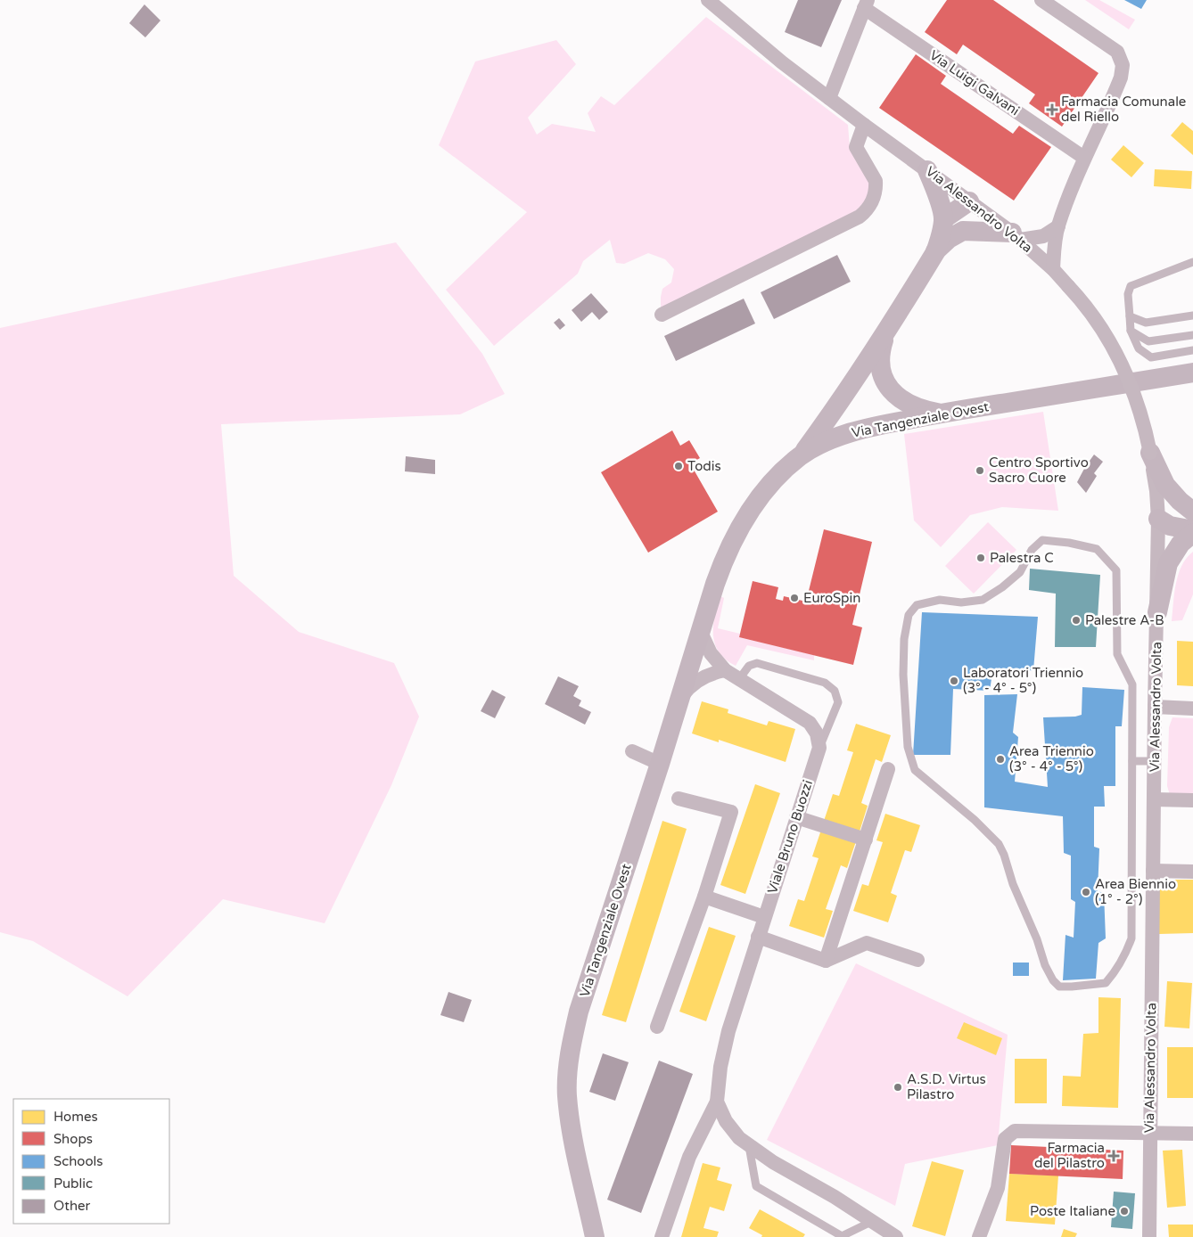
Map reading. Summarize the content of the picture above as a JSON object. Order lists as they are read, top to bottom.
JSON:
{
  "streets": {
    "main road": ["Via Tangenziale Ovest"],
    "street": ["Via Luigi Galvani", "Via Alessandro Volta", "Viale Bruno Buozzi"]
  },
  "places": {
    "health": ["Farmacia Comunale del Riello", "Farmacia del Pilastro"],
    "other": [
      "Todis",
      "Centro Sportivo Sacro Cuore",
      "Palestra C",
      "EuroSpin",
      "Palestre A-B",
      "Laboratori Triennio (3° - 4° - 5°)",
      "Area Triennio (3° - 4° - 5°)",
      "Area Biennio (1° - 2°)",
      "A.S.D. Virtus Pilastro",
      "Poste Italiane"
    ]
  },
  "legend": [
    "Homes",
    "Shops",
    "Schools",
    "Public",
    "Other"
  ]
}
